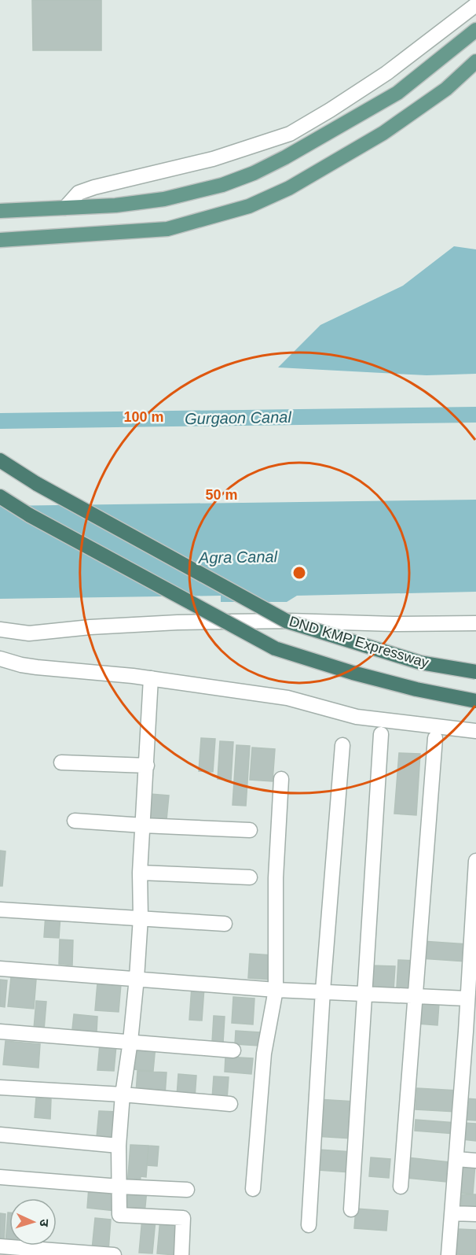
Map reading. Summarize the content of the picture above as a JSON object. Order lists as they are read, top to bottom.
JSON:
{
  "streets": {
    "highway": ["DND KMP Expressway"]
  },
  "water": ["Gurgaon Canal", "Agra Canal"],
  "north": "right",
  "rings": ["100 m", "50 m"]
}
